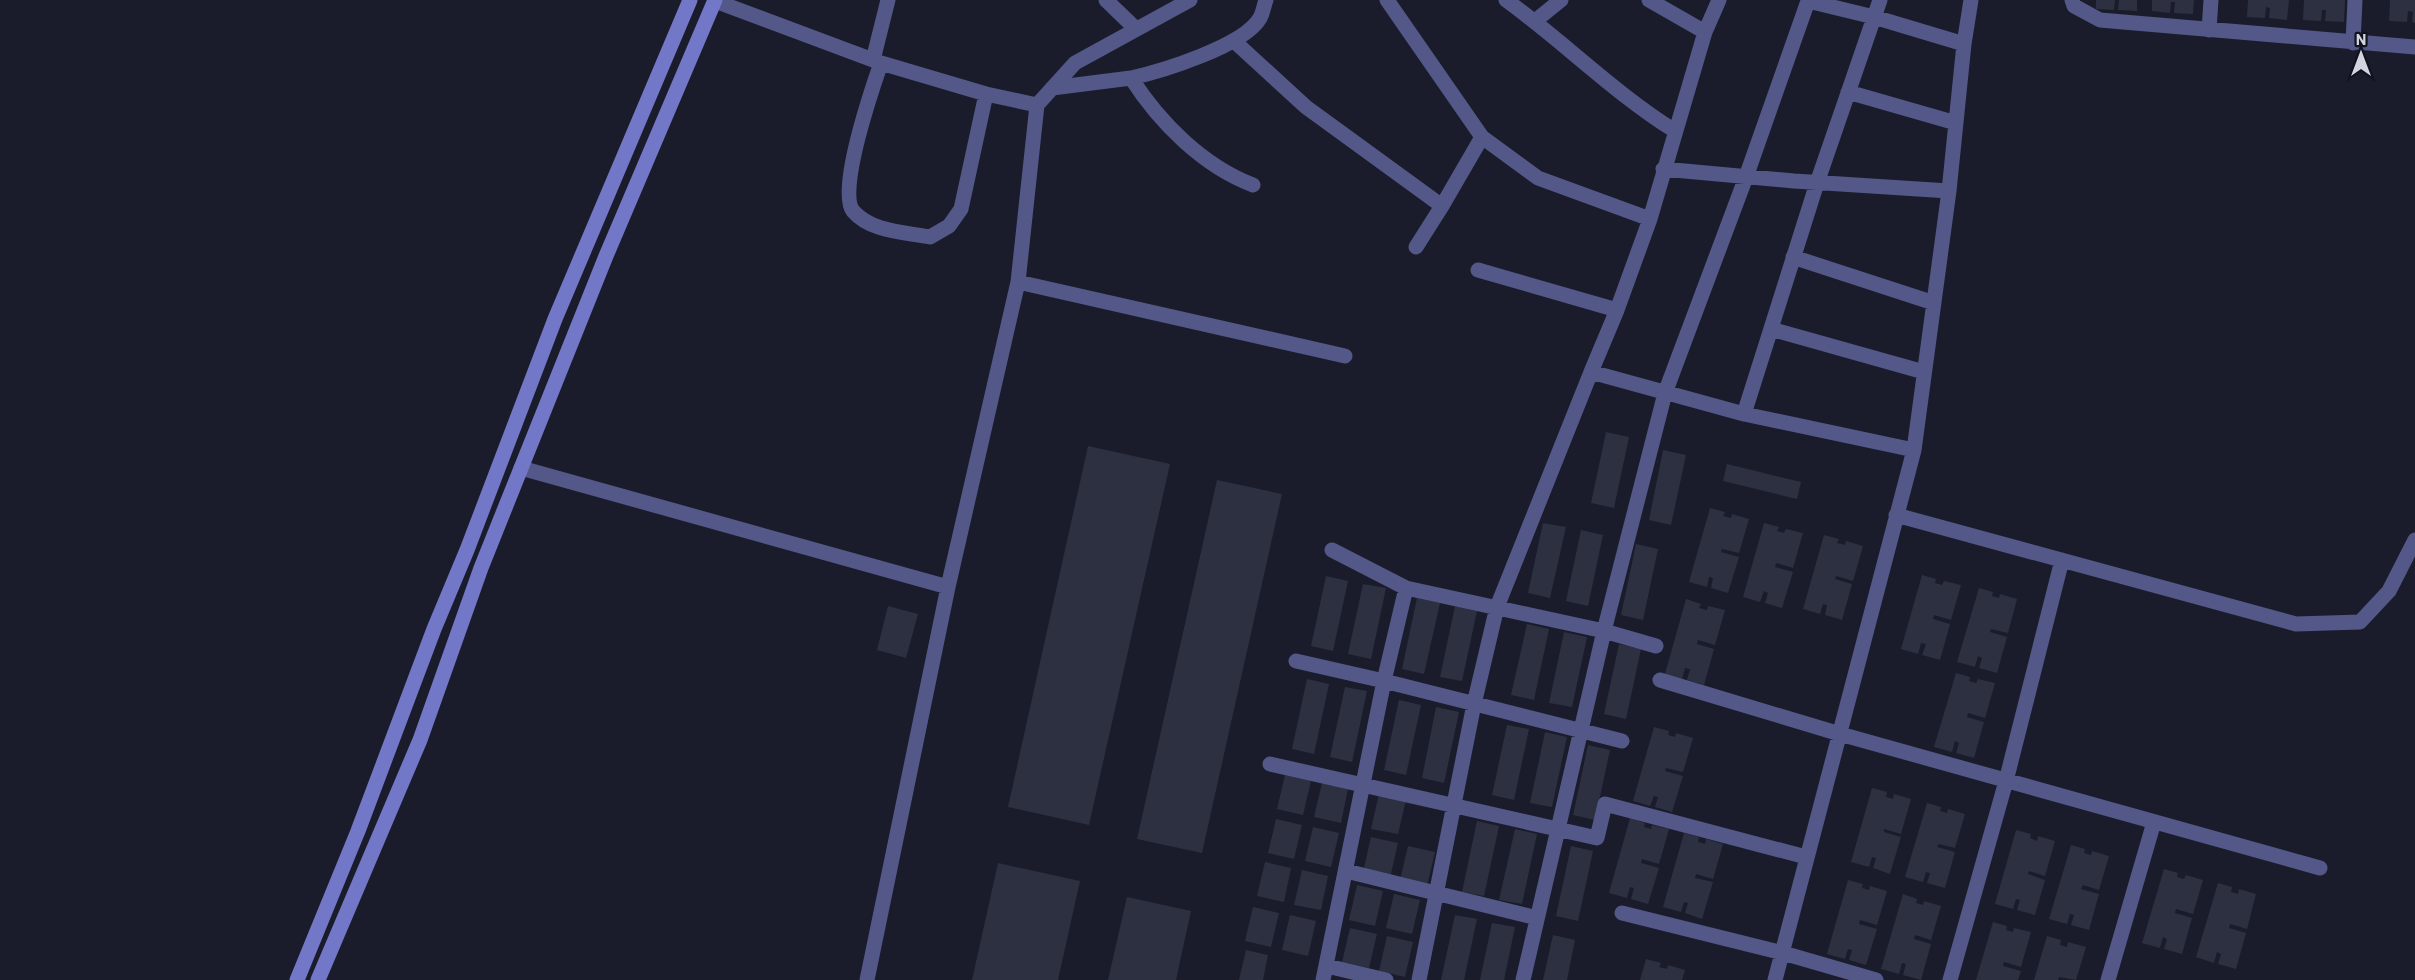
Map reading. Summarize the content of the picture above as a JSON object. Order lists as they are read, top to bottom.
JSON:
{
  "north": "top"
}
